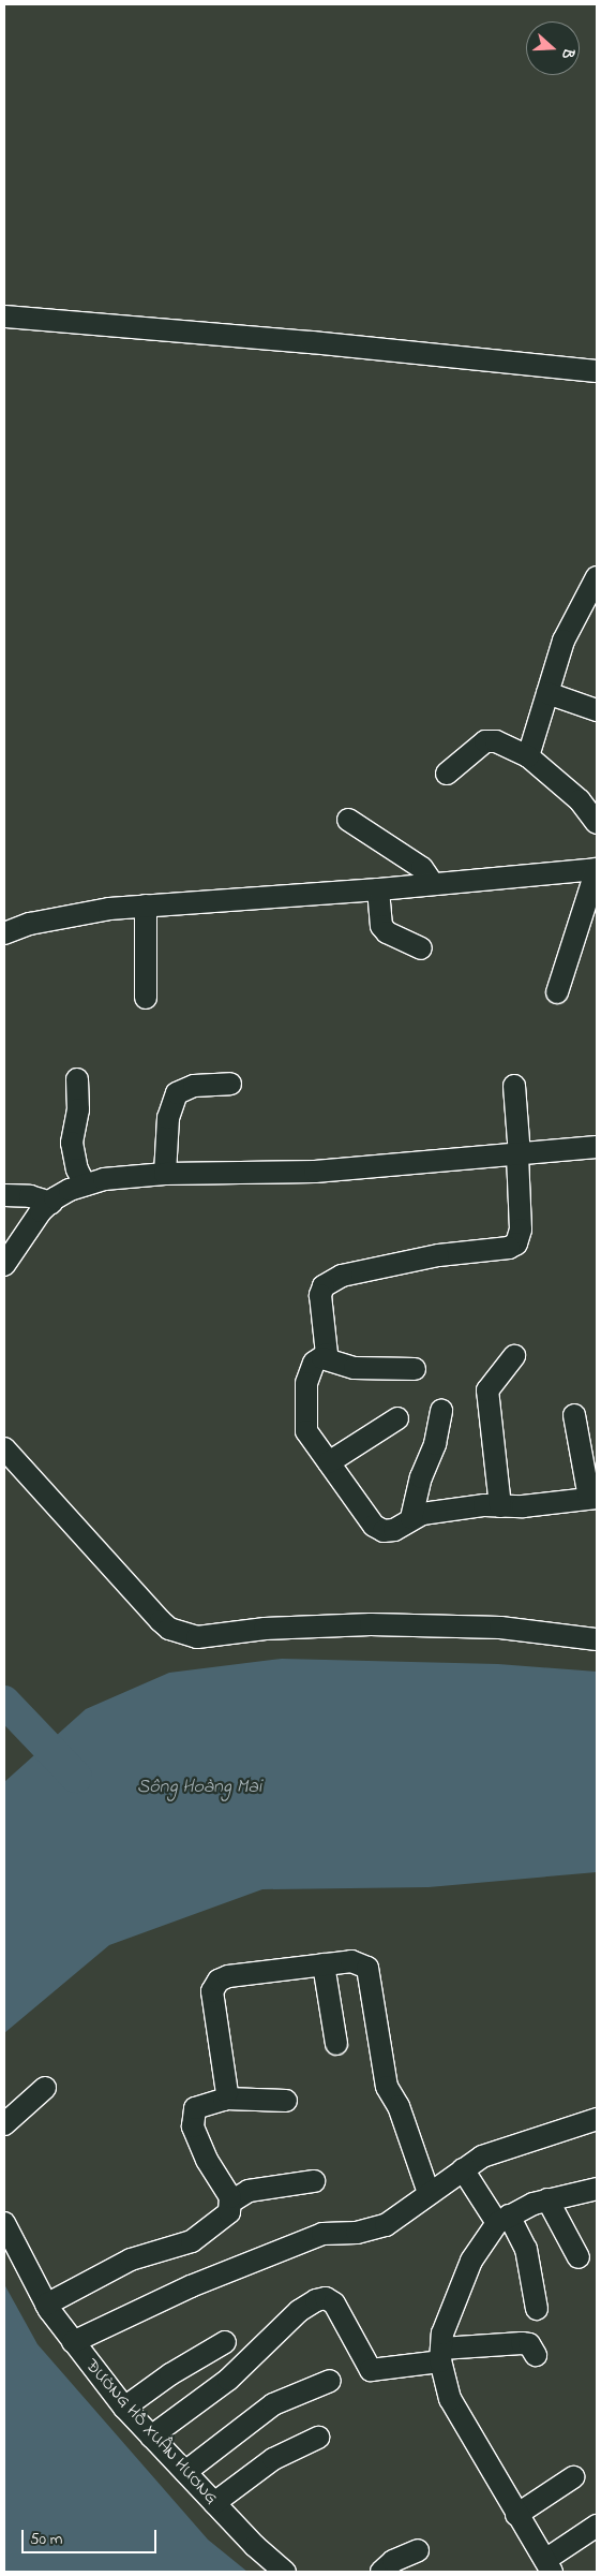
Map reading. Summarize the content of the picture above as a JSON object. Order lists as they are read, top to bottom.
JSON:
{
  "streets": {
    "street": ["ĐƯỜNG HỒ XUÂN HƯƠNG"]
  },
  "water": ["Sông Hoàng Mai"],
  "scale_bar": "50 m",
  "north": "right"
}
